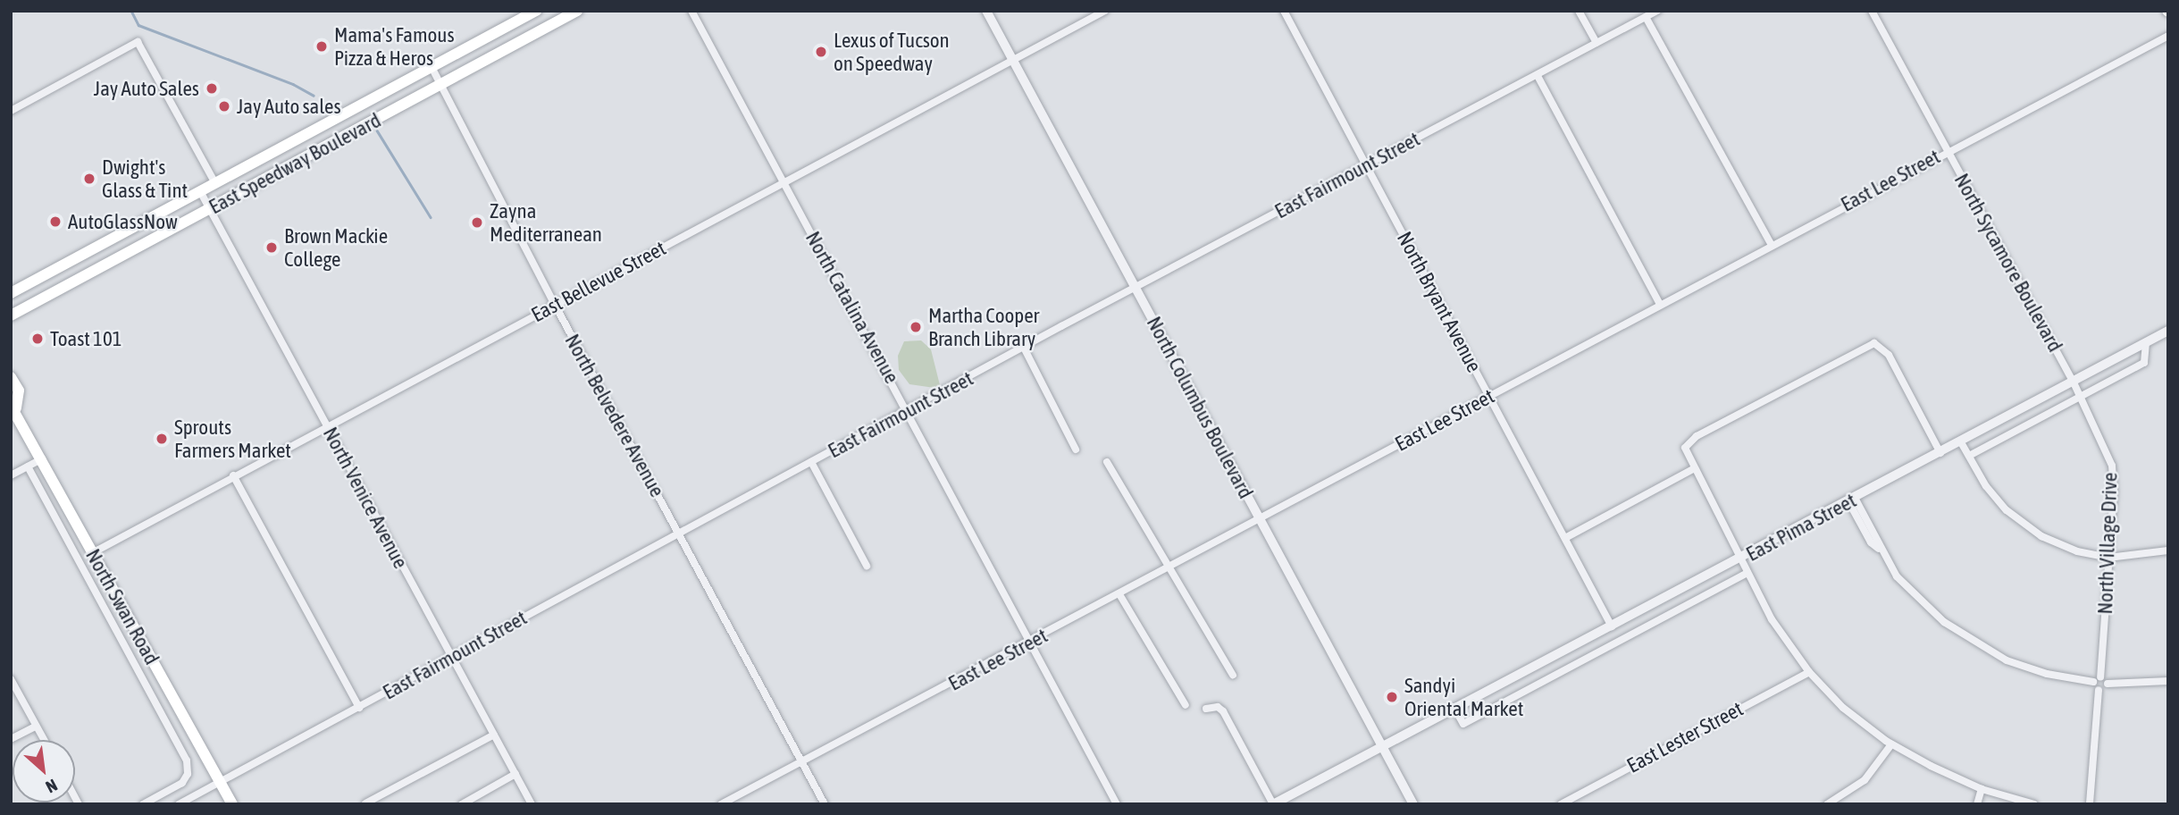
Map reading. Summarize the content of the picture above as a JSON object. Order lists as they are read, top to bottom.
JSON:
{
  "streets": {
    "main road": ["East Speedway Boulevard", "North Swan Road"],
    "street": [
      "East Fairmount Street",
      "East Lee Street",
      "North Sycamore Boulevard",
      "East Bellevue Street",
      "North Bryant Avenue",
      "North Catalina Avenue",
      "North Columbus Boulevard",
      "North Belvedere Avenue",
      "North Venice Avenue",
      "East Pima Street",
      "North Village Drive",
      "East Lester Street"
    ]
  },
  "crossings": [
    ["East Speedway Boulevard", "North Belvedere Avenue"],
    ["East Speedway Boulevard", "North Venice Avenue"],
    ["East Fairmount Street", "North Bryant Avenue"],
    ["East Fairmount Street", "North Catalina Avenue"],
    ["East Fairmount Street", "North Columbus Boulevard"],
    ["East Fairmount Street", "North Belvedere Avenue"],
    ["East Fairmount Street", "North Venice Avenue"],
    ["East Fairmount Street", "North Swan Road"],
    ["East Lee Street", "North Sycamore Boulevard"],
    ["East Lee Street", "North Bryant Avenue"],
    ["East Lee Street", "North Catalina Avenue"],
    ["East Lee Street", "North Columbus Boulevard"],
    ["East Lee Street", "North Belvedere Avenue"],
    ["North Sycamore Boulevard", "East Pima Street"],
    ["North Sycamore Boulevard", "North Village Drive"],
    ["East Bellevue Street", "North Catalina Avenue"],
    ["East Bellevue Street", "North Columbus Boulevard"],
    ["East Bellevue Street", "North Belvedere Avenue"],
    ["East Bellevue Street", "North Venice Avenue"],
    ["East Bellevue Street", "North Swan Road"],
    ["North Bryant Avenue", "East Pima Street"],
    ["North Columbus Boulevard", "East Pima Street"],
    ["East Pima Street", "North Village Drive"]
  ],
  "places": [
    "Mama's Famous Pizza & Heros",
    "Lexus of Tucson on Speedway",
    "Jay Auto Sales",
    "Jay Auto sales",
    "Dwight's Glass & Tint",
    "AutoGlassNow",
    "Zayna Mediterranean",
    "Brown Mackie College",
    "Martha Cooper Branch Library",
    "Toast 101",
    "Sprouts Farmers Market",
    "Sandyi Oriental Market"
  ],
  "north": "bottom right"
}
